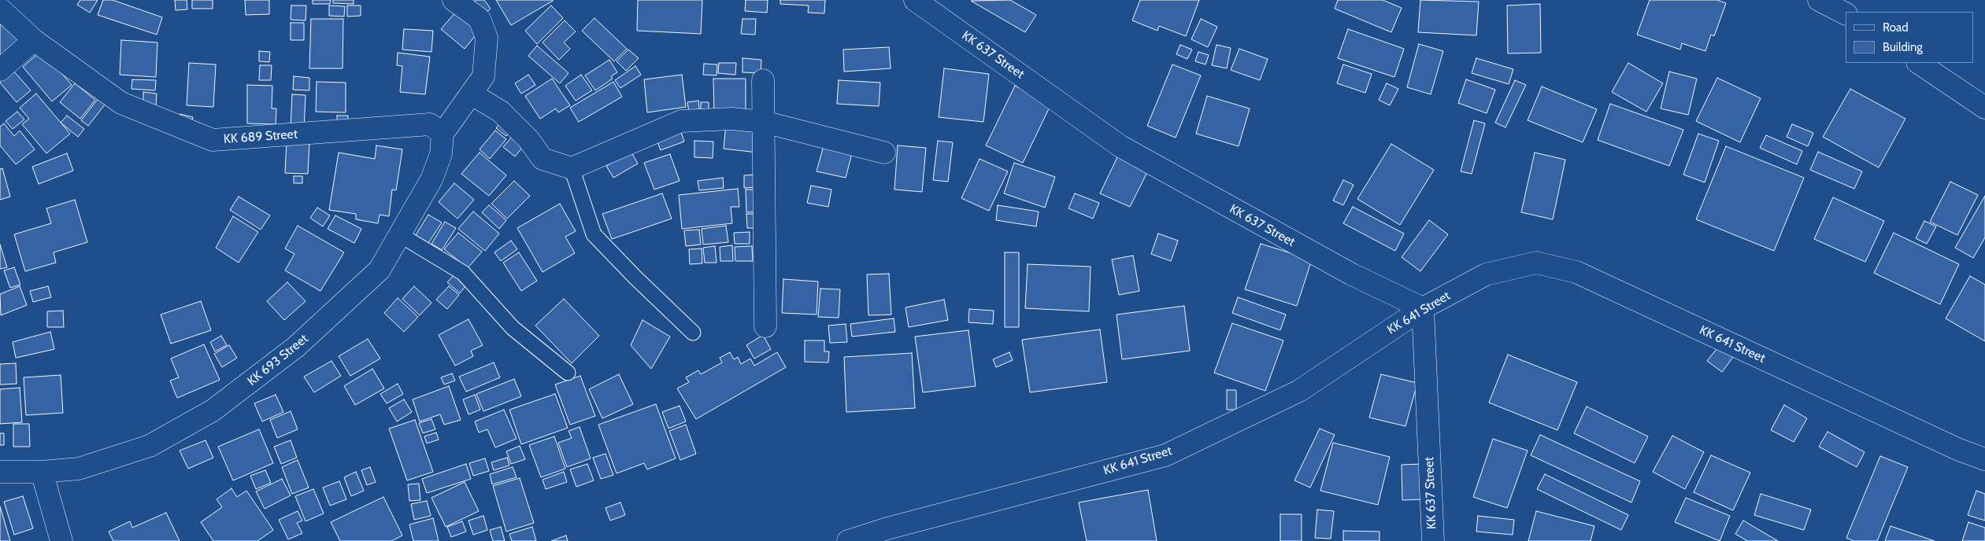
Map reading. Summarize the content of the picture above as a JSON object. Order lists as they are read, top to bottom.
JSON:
{
  "streets": {
    "street": [
      "KK 637 Street",
      "KK 689 Street",
      "KK 641 Street",
      "KK 693 Street"
    ]
  },
  "crossings": [
    ["KK 637 Street", "KK 641 Street"],
    ["KK 689 Street", "KK 693 Street"]
  ],
  "legend": ["Road", "Building"]
}
